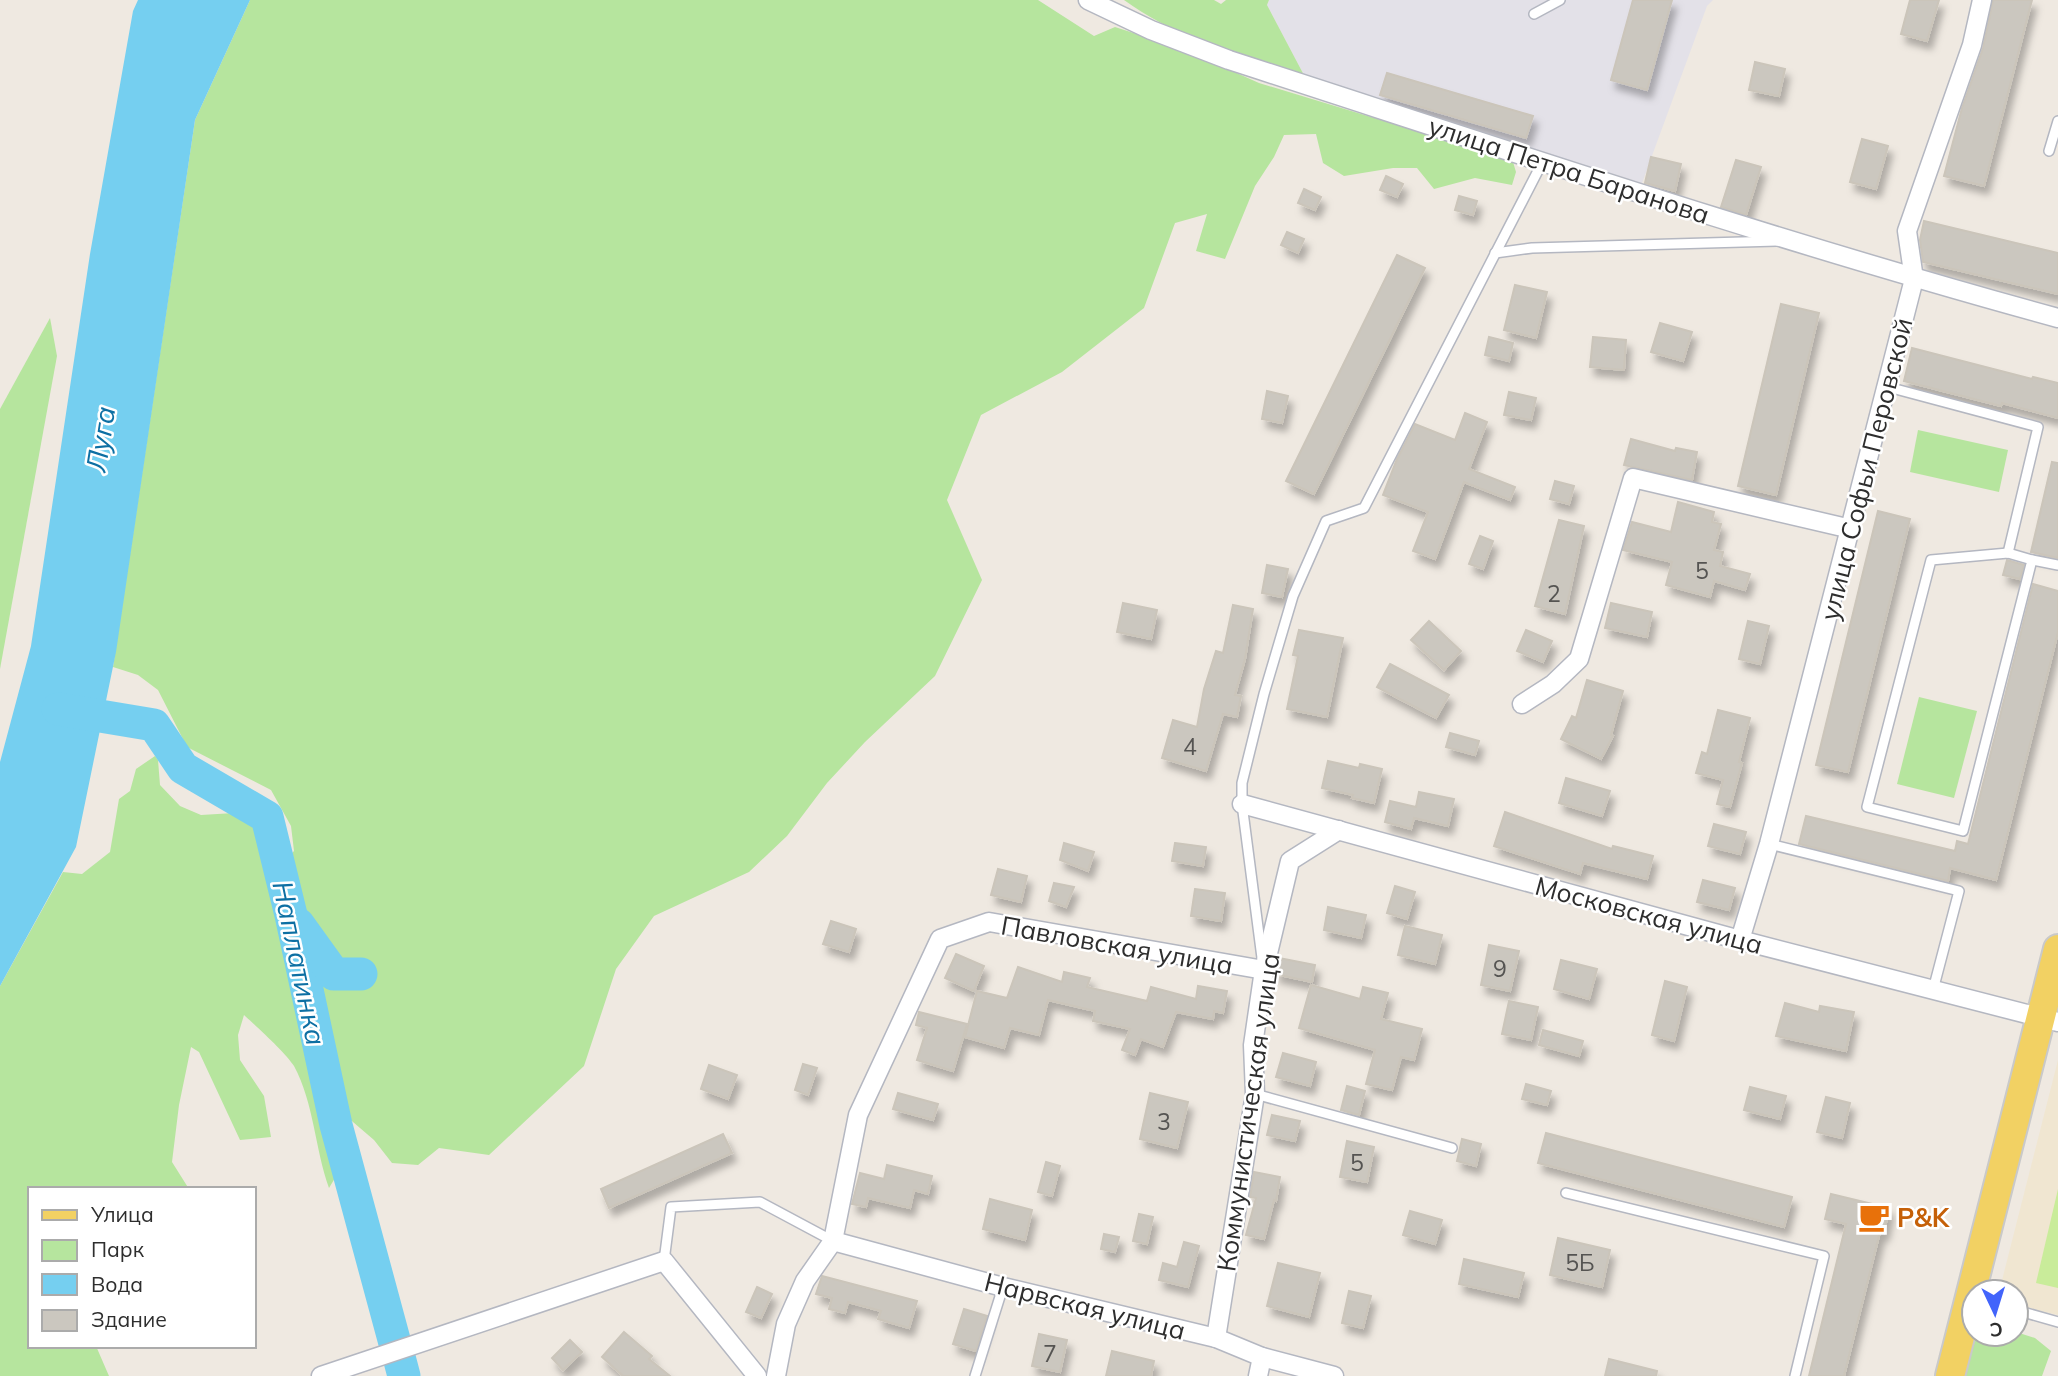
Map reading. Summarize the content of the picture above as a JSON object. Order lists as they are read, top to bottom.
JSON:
{
  "streets": {
    "street": [
      "улица Петра Баранова",
      "улица Софьи Перовской",
      "Московская улица",
      "Павловская улица",
      "Коммунистическая улица",
      "Нарвская улица"
    ]
  },
  "crossings": [
    ["улица Петра Баранова", "улица Софьи Перовской"],
    ["улица Софьи Перовской", "Московская улица"],
    ["Московская улица", "Коммунистическая улица"],
    ["Павловская улица", "Коммунистическая улица"],
    ["Павловская улица", "Нарвская улица"],
    ["Коммунистическая улица", "Нарвская улица"]
  ],
  "water": ["Луга", "Наплатинка"],
  "places": {
    "cafe": ["P&K"]
  },
  "house_numbers": [
    "5",
    "2",
    "4",
    "9",
    "3",
    "5",
    "5Б",
    "7"
  ],
  "legend": [
    "Улица",
    "Парк",
    "Вода",
    "Здание"
  ],
  "north": "bottom"
}
